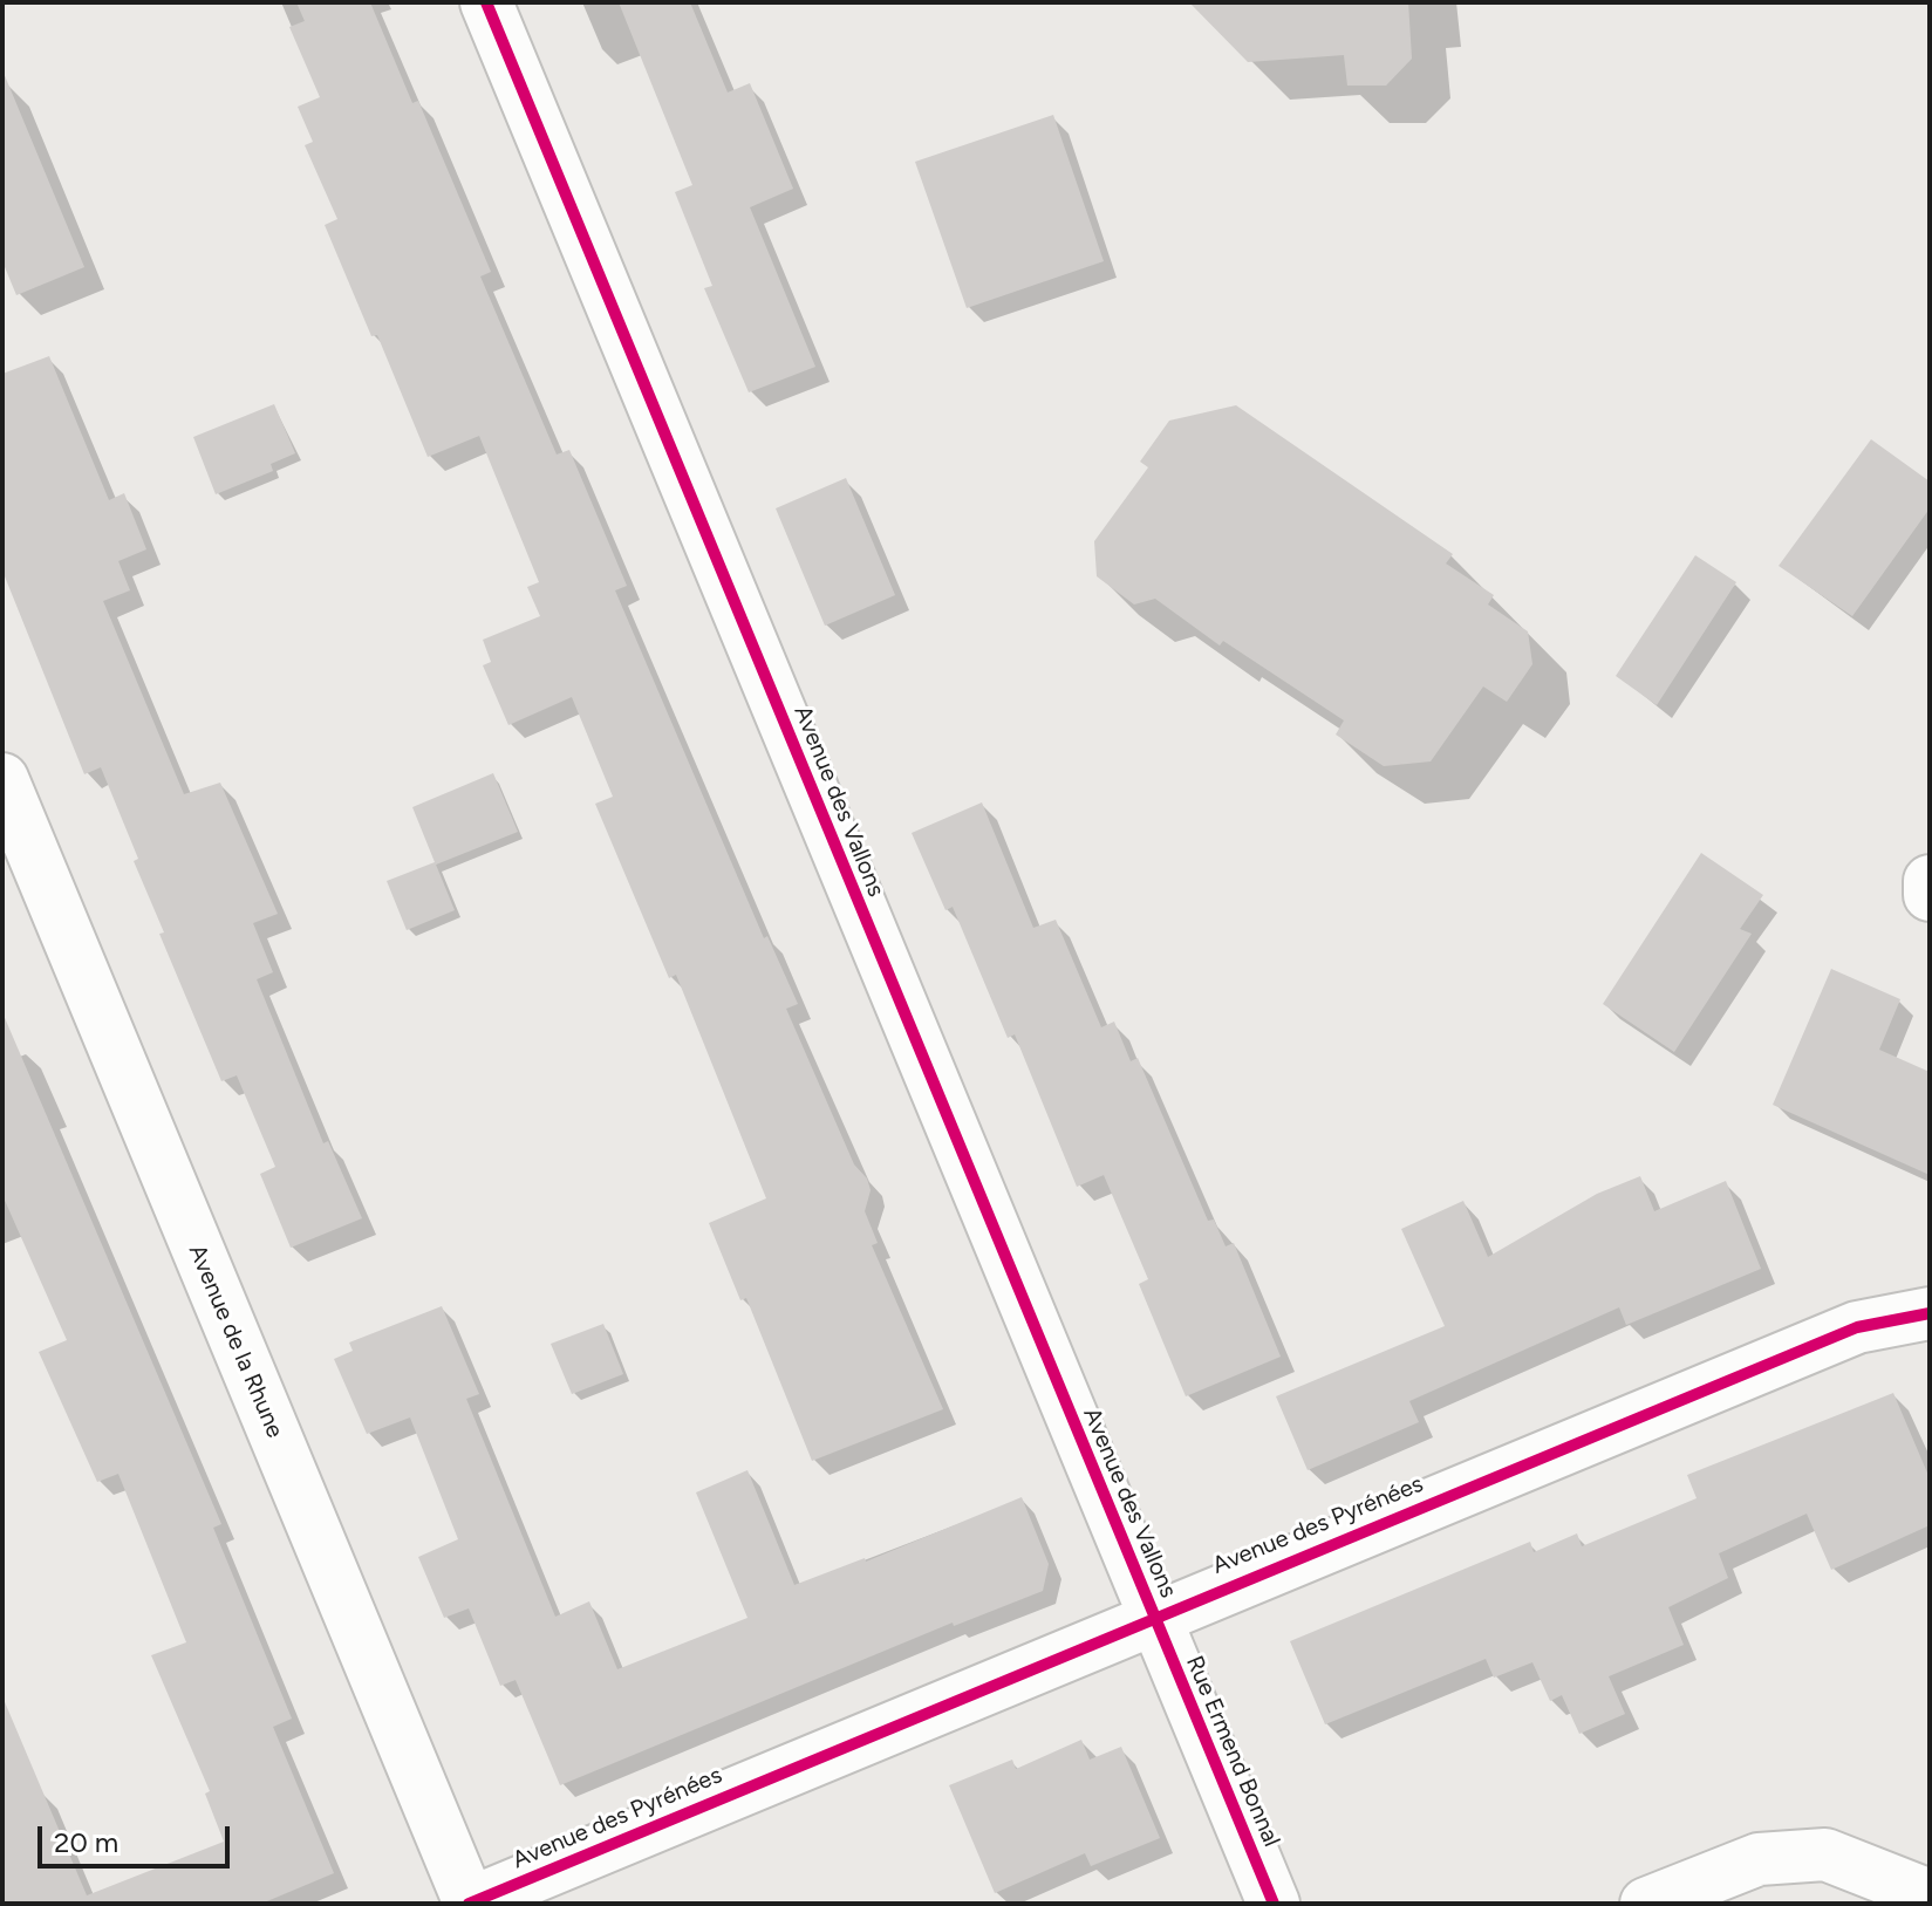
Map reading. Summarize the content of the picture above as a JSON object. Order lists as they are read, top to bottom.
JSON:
{
  "streets": {
    "street": [
      "Avenue des Vallons",
      "Avenue de la Rhune",
      "Avenue des Pyrénées",
      "Rue Ermend Bonnal"
    ]
  },
  "crossings": [
    ["Avenue des Vallons", "Avenue des Pyrénées"],
    ["Avenue des Vallons", "Rue Ermend Bonnal"],
    ["Avenue de la Rhune", "Avenue des Pyrénées"],
    ["Avenue des Pyrénées", "Rue Ermend Bonnal"]
  ],
  "scale_bar": "20 m"
}
